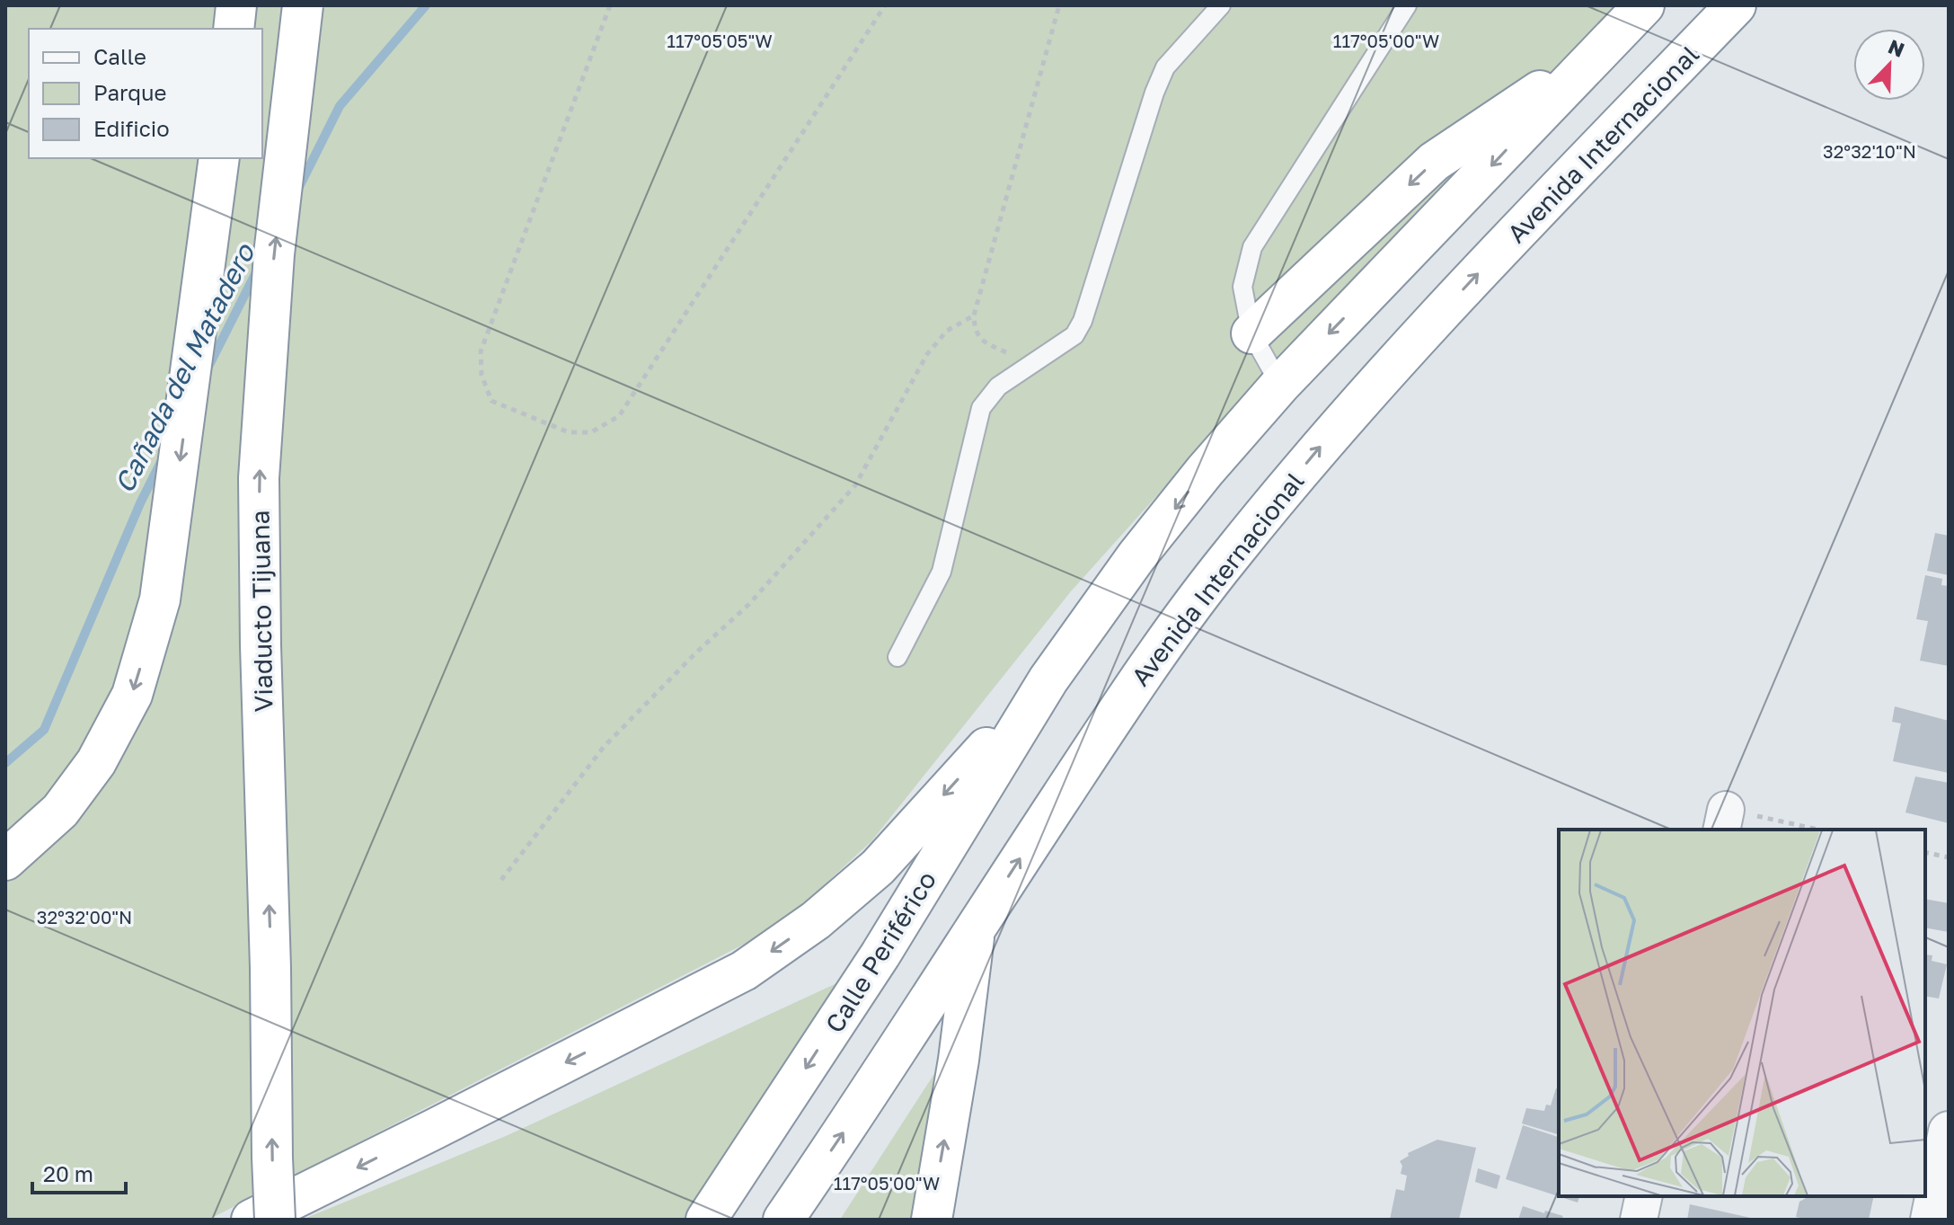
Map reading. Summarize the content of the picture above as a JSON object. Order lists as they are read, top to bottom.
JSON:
{
  "streets": {
    "highway": ["Avenida Internacional", "Viaducto Tijuana", "Calle Periférico"]
  },
  "water": ["Cañada del Matadero"],
  "legend": ["Calle", "Parque", "Edificio"],
  "scale_bar": "20 m",
  "north": "top right",
  "coordinates": [
    "117°05'05\"W",
    "117°05'00\"W",
    "32°32'10\"N",
    "32°32'00\"N"
  ]
}
